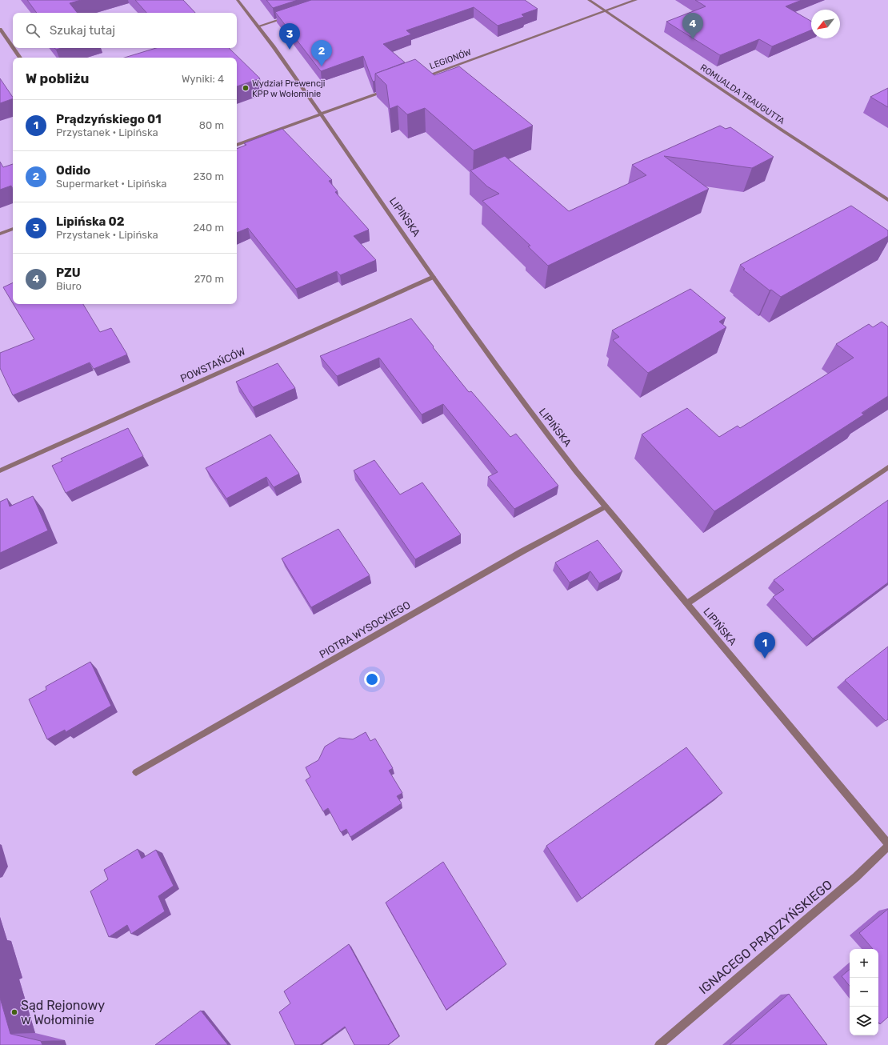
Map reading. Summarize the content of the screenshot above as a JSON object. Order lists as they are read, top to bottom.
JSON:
{
  "streets": {
    "street": [
      "LEGIONÓW",
      "ROMUALDA TRAUGUTTA",
      "LIPIŃSKA",
      "POWSTAŃCÓW",
      "PIOTRA WYSOCKIEGO",
      "IGNACEGO PRĄDZYŃSKIEGO"
    ]
  },
  "crossings": [
    ["LEGIONÓW", "ROMUALDA TRAUGUTTA"],
    ["LIPIŃSKA", "POWSTAŃCÓW"],
    ["LIPIŃSKA", "PIOTRA WYSOCKIEGO"]
  ],
  "places": ["Wydział Prewencji KPP w Wołominie", "Sąd Rejonowy w Wołominie"],
  "north": "bottom left",
  "page": {
    "pins": [
      "4",
      "3",
      "2",
      "1"
    ],
    "search": "Szukaj tutaj",
    "heading": ["W pobliżu", "Wyniki: 4"],
    "list": [
      {
        "mark": "1",
        "name": "Prądzyńskiego 01",
        "note": "Przystanek · Lipińska",
        "value": "80 m"
      },
      {
        "mark": "2",
        "name": "Odido",
        "note": "Supermarket · Lipińska",
        "value": "230 m"
      },
      {
        "mark": "3",
        "name": "Lipińska 02",
        "note": "Przystanek · Lipińska",
        "value": "240 m"
      },
      {
        "mark": "4",
        "name": "PZU",
        "note": "Biuro",
        "value": "270 m"
      }
    ],
    "map_buttons": ["+", "−"]
  }
}
